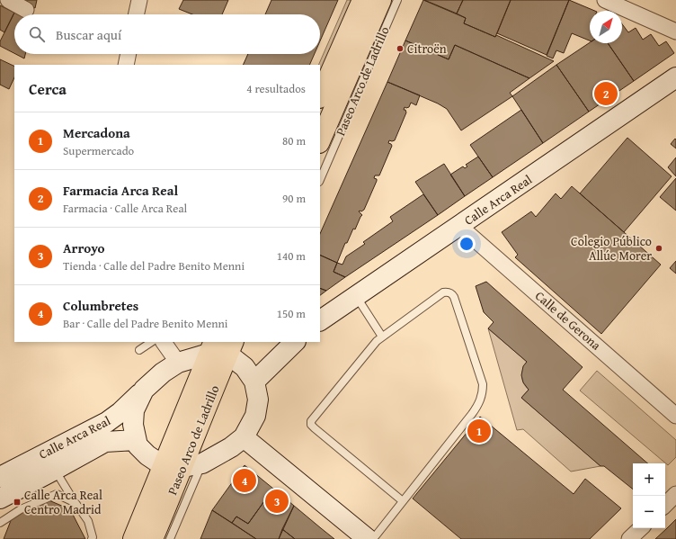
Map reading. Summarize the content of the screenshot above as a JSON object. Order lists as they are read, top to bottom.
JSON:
{
  "streets": {
    "main road": ["Paseo Arco de Ladrillo", "Calle Arca Real"],
    "street": ["Calle de Gerona"]
  },
  "crossings": [
    ["Paseo Arco de Ladrillo", "Calle Arca Real"],
    ["Calle Arca Real", "Calle de Gerona"]
  ],
  "places": {
    "other": ["Citroën", "Colegio Público Allúe Morer"],
    "transit": ["Calle Arca Real Centro Madrid"]
  },
  "north": "top right",
  "page": {
    "search": "Buscar aquí",
    "heading": ["Cerca", "4 resultados"],
    "pins": [
      "2",
      "1",
      "4",
      "3"
    ],
    "list": [
      {
        "mark": "1",
        "name": "Mercadona",
        "note": "Supermercado",
        "value": "80 m"
      },
      {
        "mark": "2",
        "name": "Farmacia Arca Real",
        "note": "Farmacia · Calle Arca Real",
        "value": "90 m"
      },
      {
        "mark": "3",
        "name": "Arroyo",
        "note": "Tienda · Calle del Padre Benito Menni",
        "value": "140 m"
      },
      {
        "mark": "4",
        "name": "Columbretes",
        "note": "Bar · Calle del Padre Benito Menni",
        "value": "150 m"
      }
    ],
    "map_buttons": ["+", "−"]
  }
}
